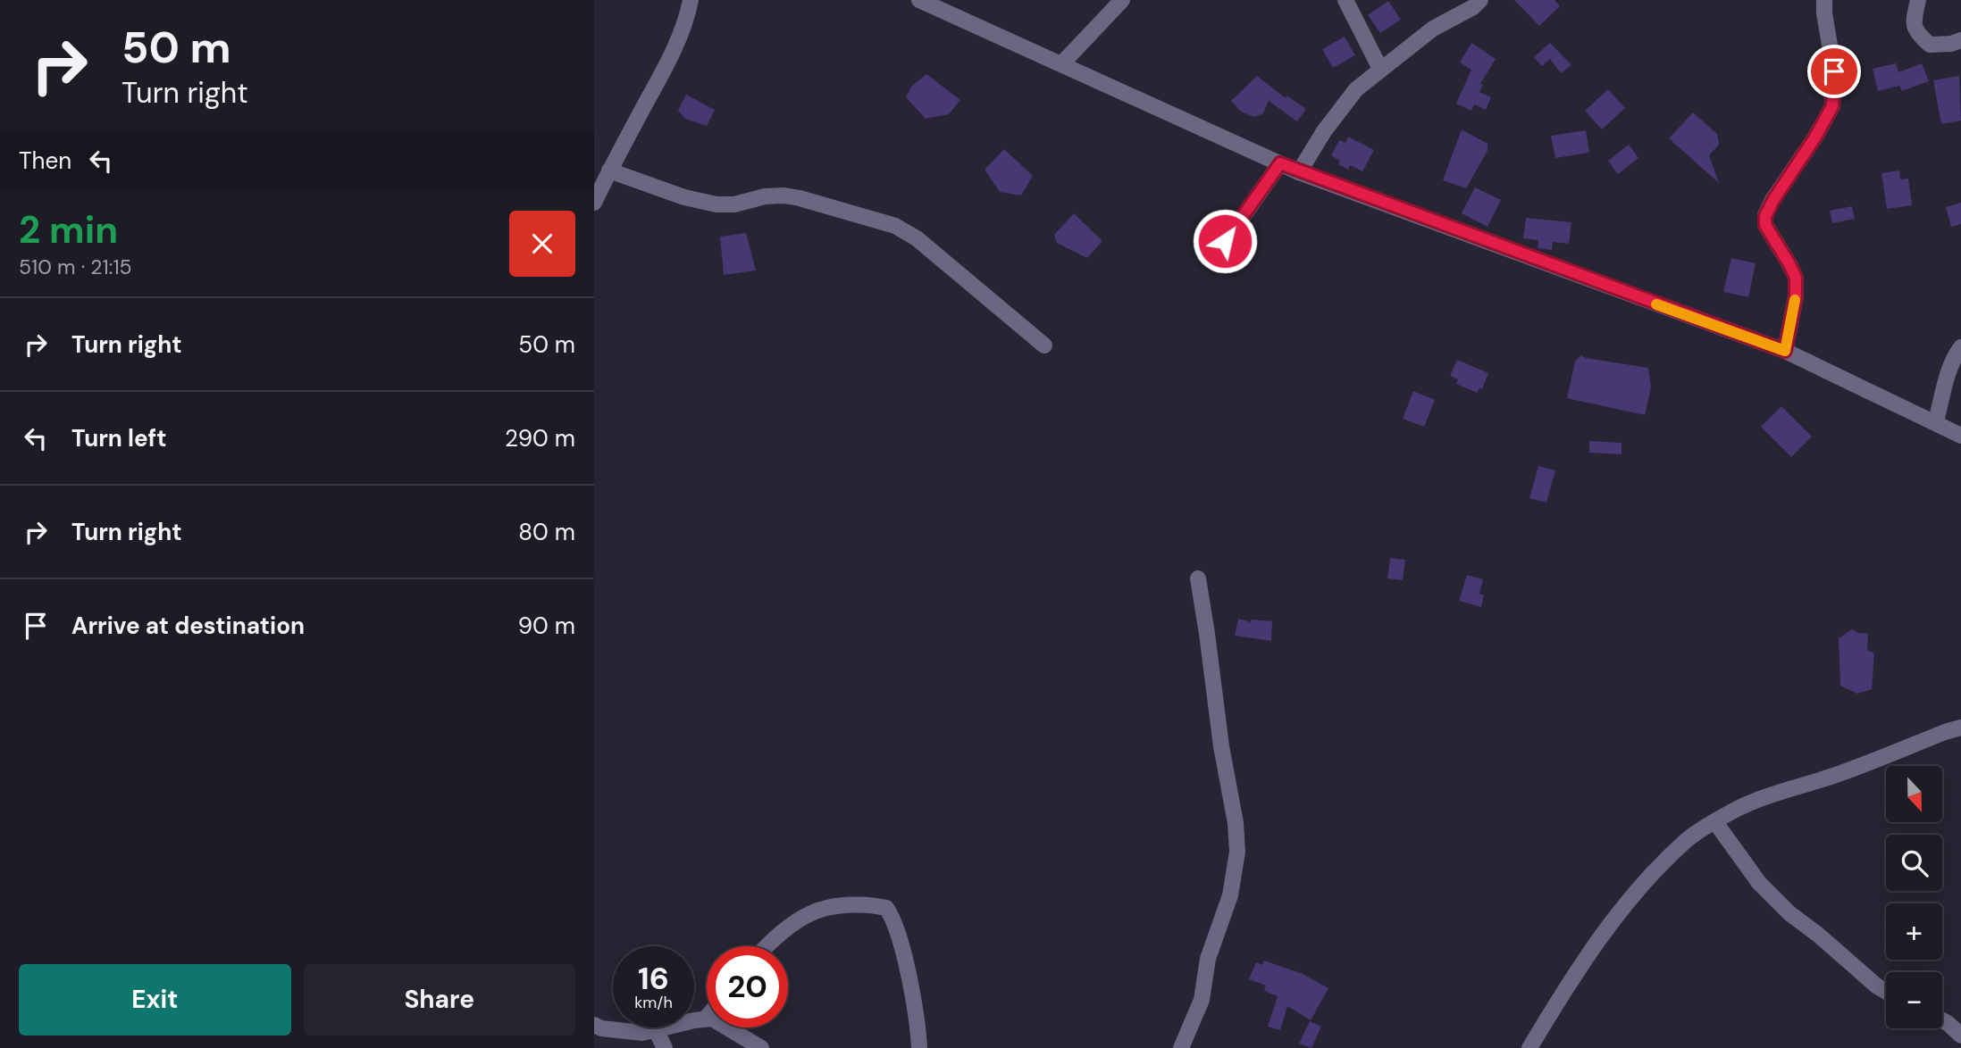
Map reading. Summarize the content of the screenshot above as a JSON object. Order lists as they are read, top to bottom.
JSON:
{
  "north": "bottom",
  "page": {
    "turn": ["50 m", "Turn right"],
    "then": "Then",
    "heading": ["2 min", "510 m · 21:15"],
    "list": [
      {
        "name": "Turn right",
        "value": "50 m"
      },
      {
        "name": "Turn left",
        "value": "290 m"
      },
      {
        "name": "Turn right",
        "value": "80 m"
      },
      {
        "name": "Arrive at destination",
        "value": "90 m"
      }
    ],
    "map_buttons": ["+", "−"],
    "speed": "16 km/h",
    "limit": "20",
    "buttons": ["Exit", "Share"]
  }
}
